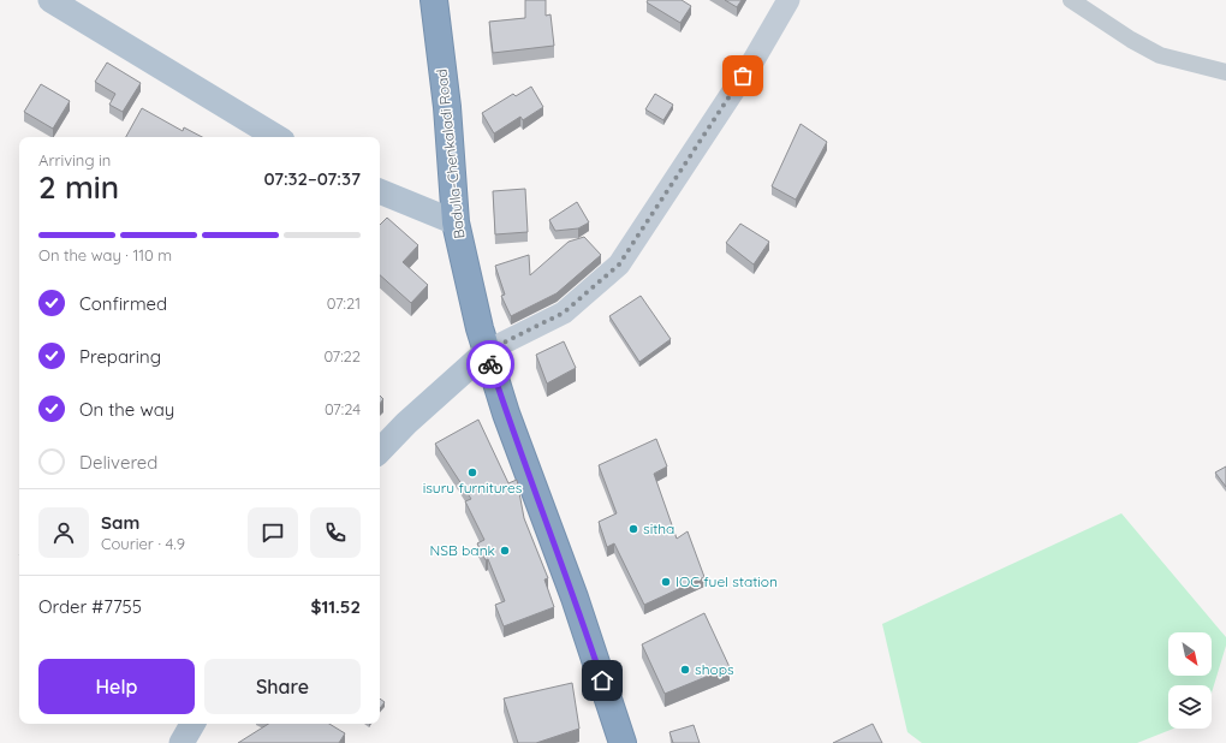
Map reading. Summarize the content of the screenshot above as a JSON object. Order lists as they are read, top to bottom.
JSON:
{
  "streets": {
    "highway": ["Badulla-Chenkaladi Road"]
  },
  "places": [
    "isuru furnitures",
    "sitha",
    "NSB bank",
    "IOC fuel station",
    "shops"
  ],
  "north": "bottom right",
  "page": {
    "heading": ["2 min", "Arriving in", "07:32–07:37"],
    "panel": [
      "Sam",
      "Courier · 4.9",
      "Order #7755",
      "$11.52"
    ],
    "bar": "On the way · 110 m",
    "list": [
      ["Confirmed", "07:21"],
      ["Preparing", "07:22"],
      ["On the way", "07:24"],
      "Delivered"
    ],
    "buttons": ["Help", "Share"]
  }
}
